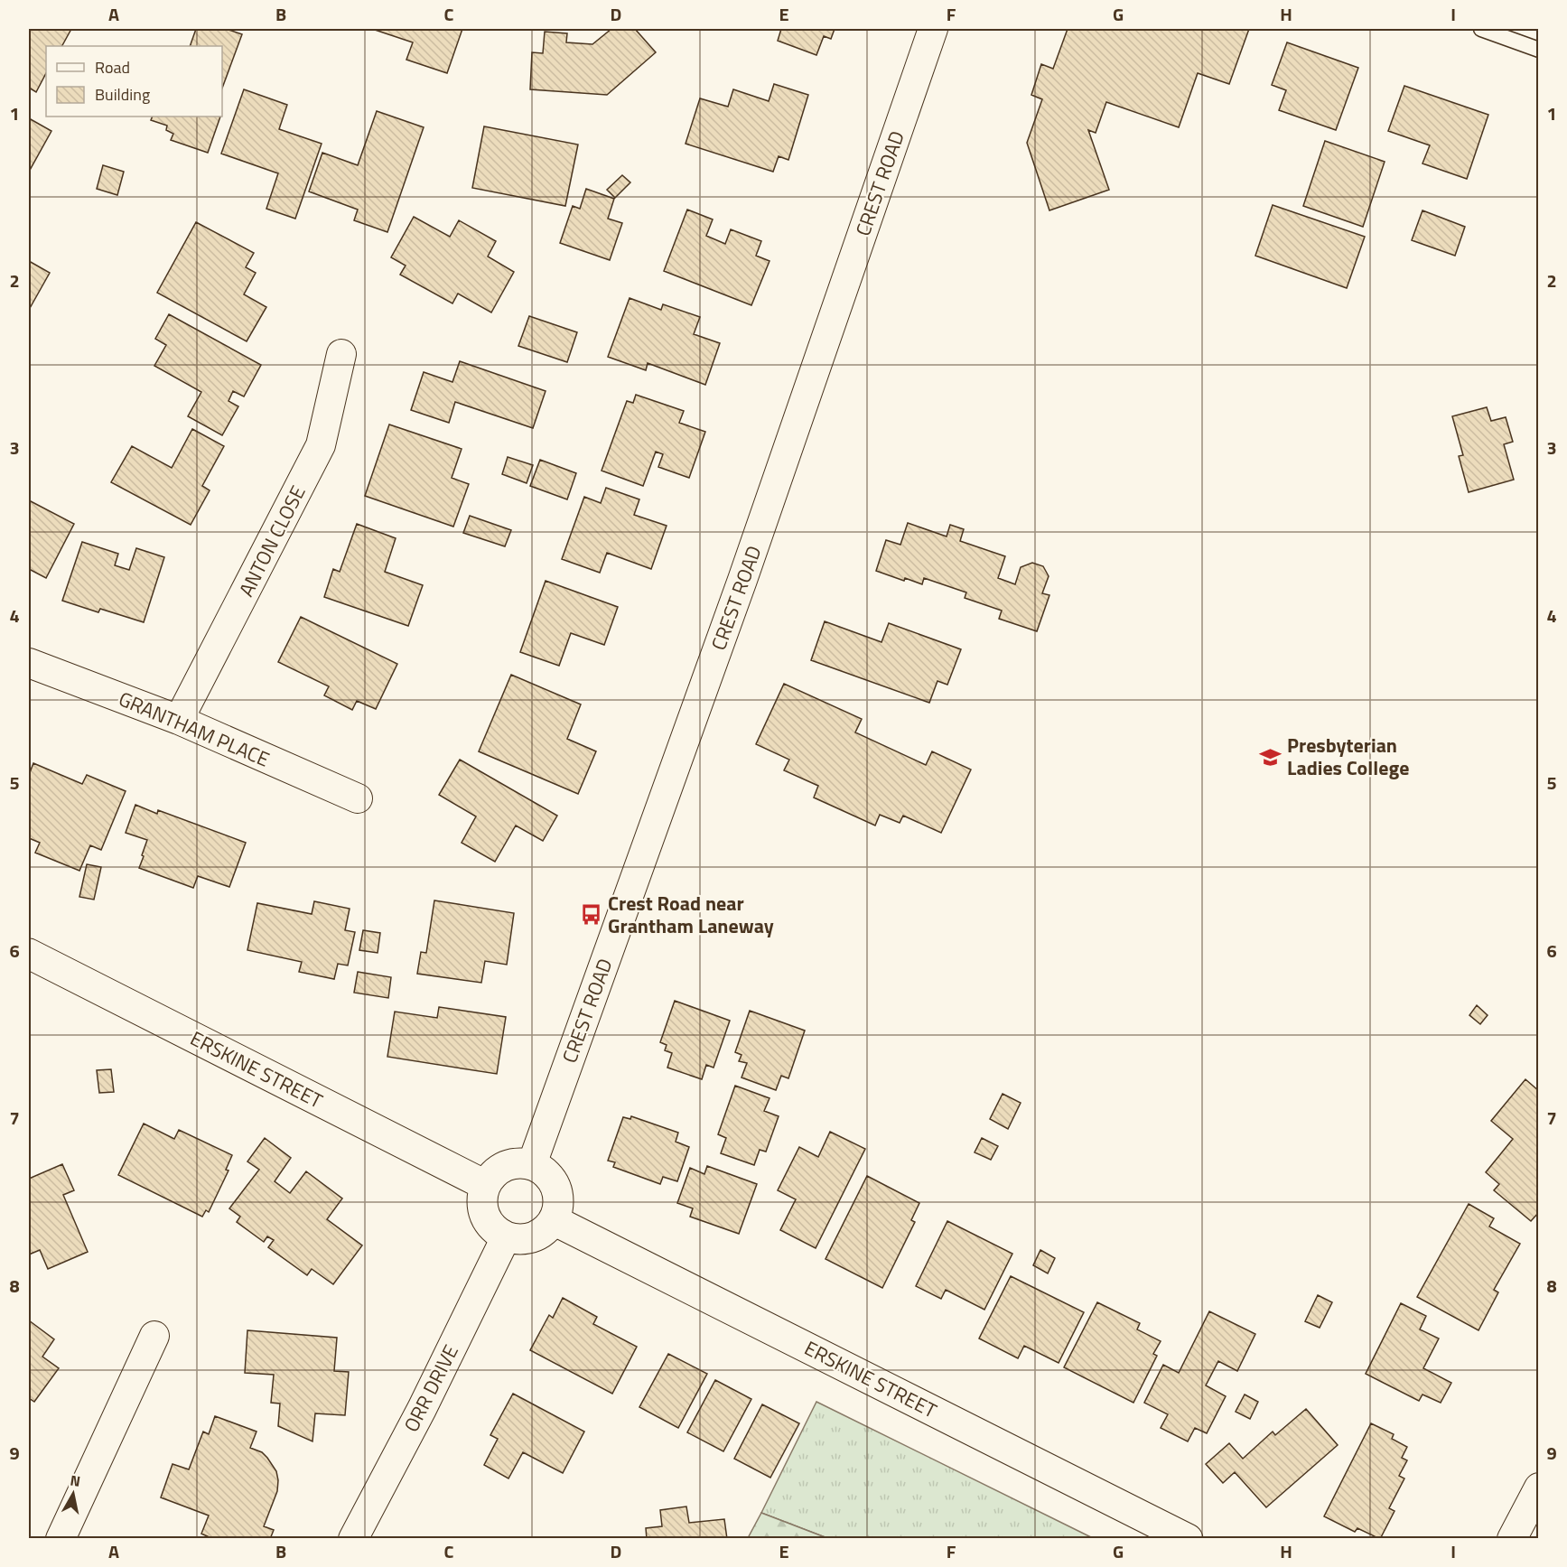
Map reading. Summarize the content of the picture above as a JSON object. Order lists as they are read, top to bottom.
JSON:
{
  "streets": {
    "street": [
      "CREST ROAD",
      "ANTON CLOSE",
      "GRANTHAM PLACE",
      "ERSKINE STREET",
      "ORR DRIVE"
    ]
  },
  "crossings": [
    ["CREST ROAD", "ERSKINE STREET"],
    ["CREST ROAD", "ORR DRIVE"],
    ["ANTON CLOSE", "GRANTHAM PLACE"],
    ["ERSKINE STREET", "ORR DRIVE"]
  ],
  "places": {
    "school or university": ["Presbyterian Ladies College"],
    "bus stop": ["Crest Road near Grantham Laneway"]
  },
  "legend": ["Road", "Building"],
  "north": "top",
  "grid": {
    "columns": [
      "A",
      "B",
      "C",
      "D",
      "E",
      "F",
      "G",
      "H",
      "I"
    ],
    "rows": [
      "1",
      "2",
      "3",
      "4",
      "5",
      "6",
      "7",
      "8",
      "9"
    ]
  }
}
